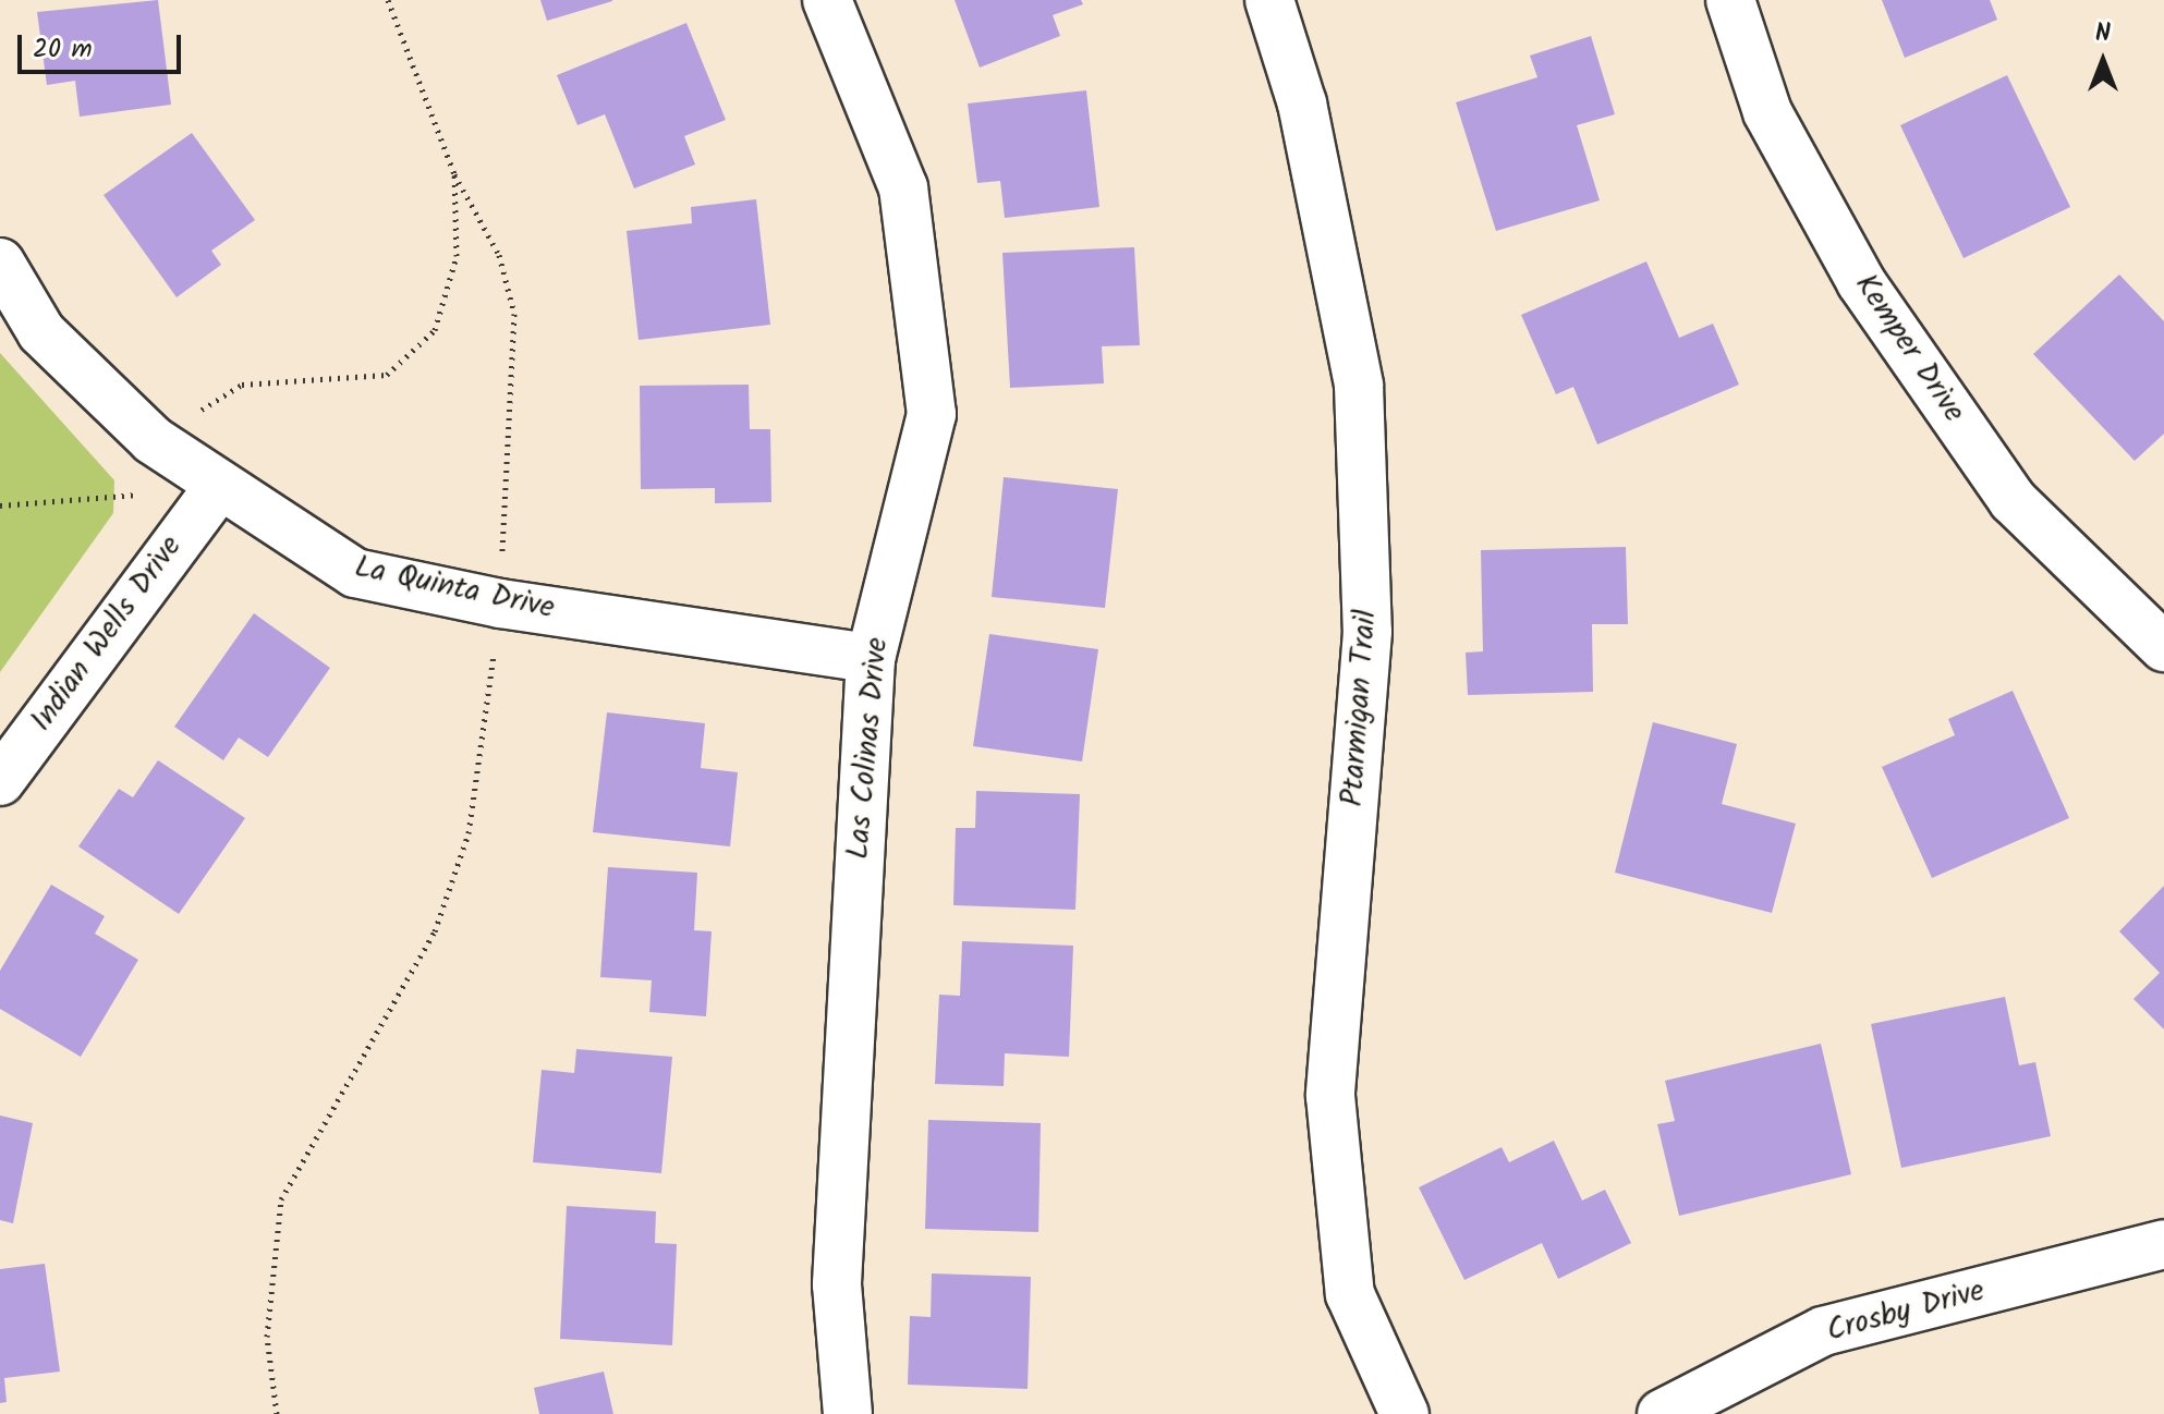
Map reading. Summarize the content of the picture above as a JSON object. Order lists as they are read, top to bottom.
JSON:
{
  "streets": {
    "street": [
      "Kemper Drive",
      "La Quinta Drive",
      "Indian Wells Drive",
      "Ptarmigan Trail",
      "Las Colinas Drive",
      "Crosby Drive"
    ]
  },
  "crossings": [
    ["La Quinta Drive", "Indian Wells Drive"],
    ["La Quinta Drive", "Las Colinas Drive"]
  ],
  "scale_bar": "20 m",
  "north": "top"
}
